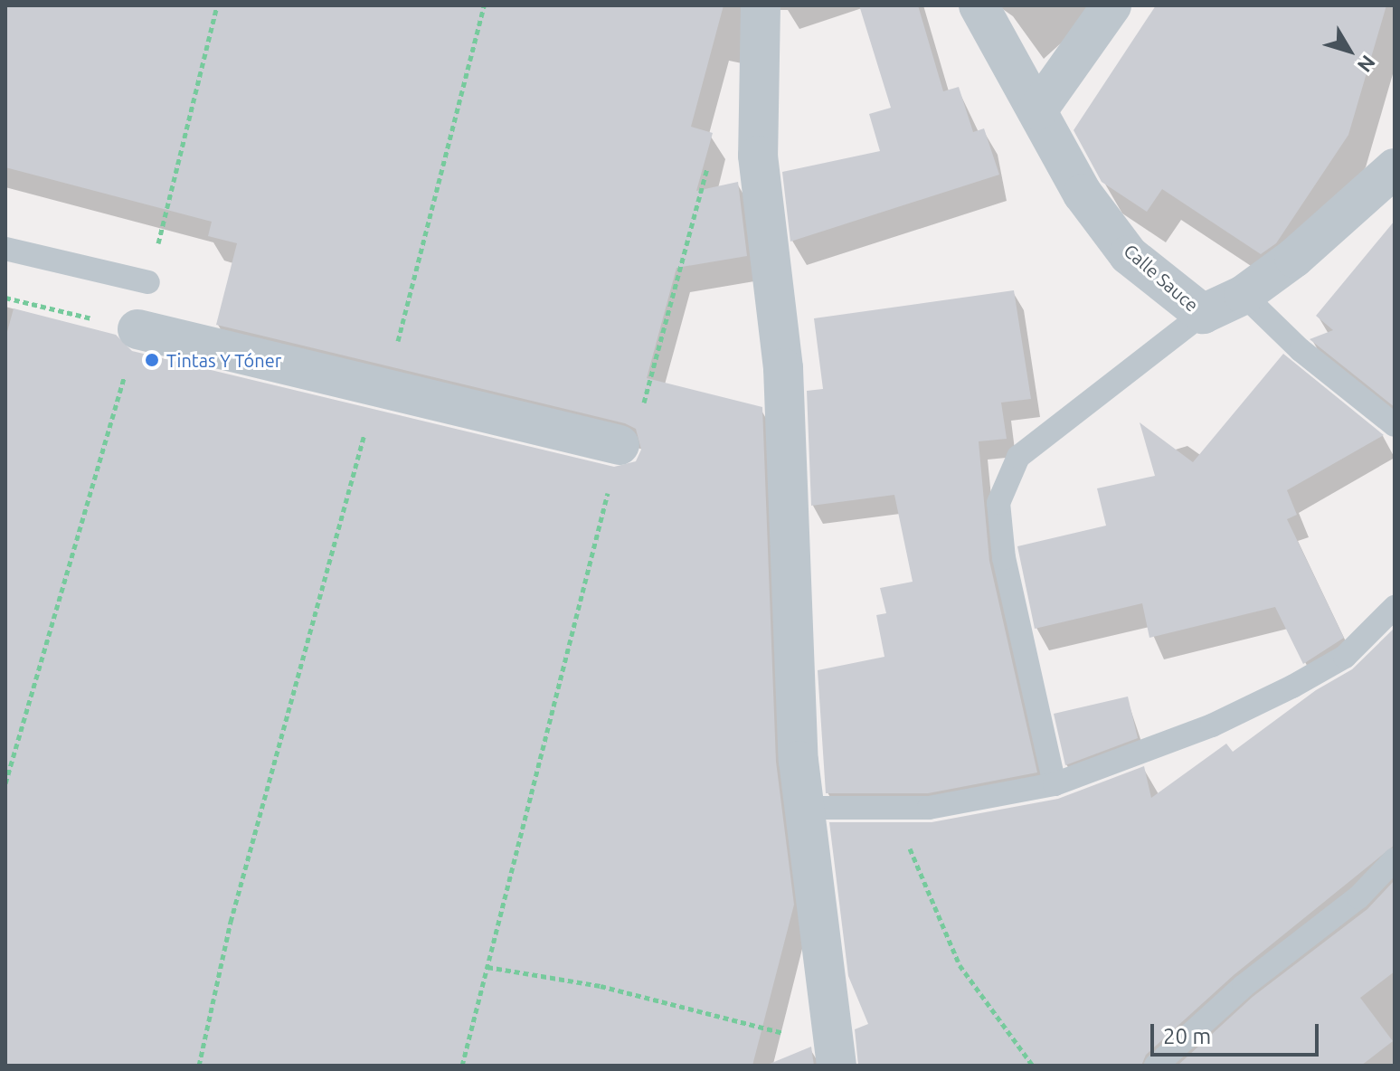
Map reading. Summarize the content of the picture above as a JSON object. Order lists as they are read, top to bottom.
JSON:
{
  "streets": {
    "street": ["Calle Sauce"]
  },
  "places": ["Tintas Y Tóner"],
  "scale_bar": "20 m",
  "north": "bottom right"
}
